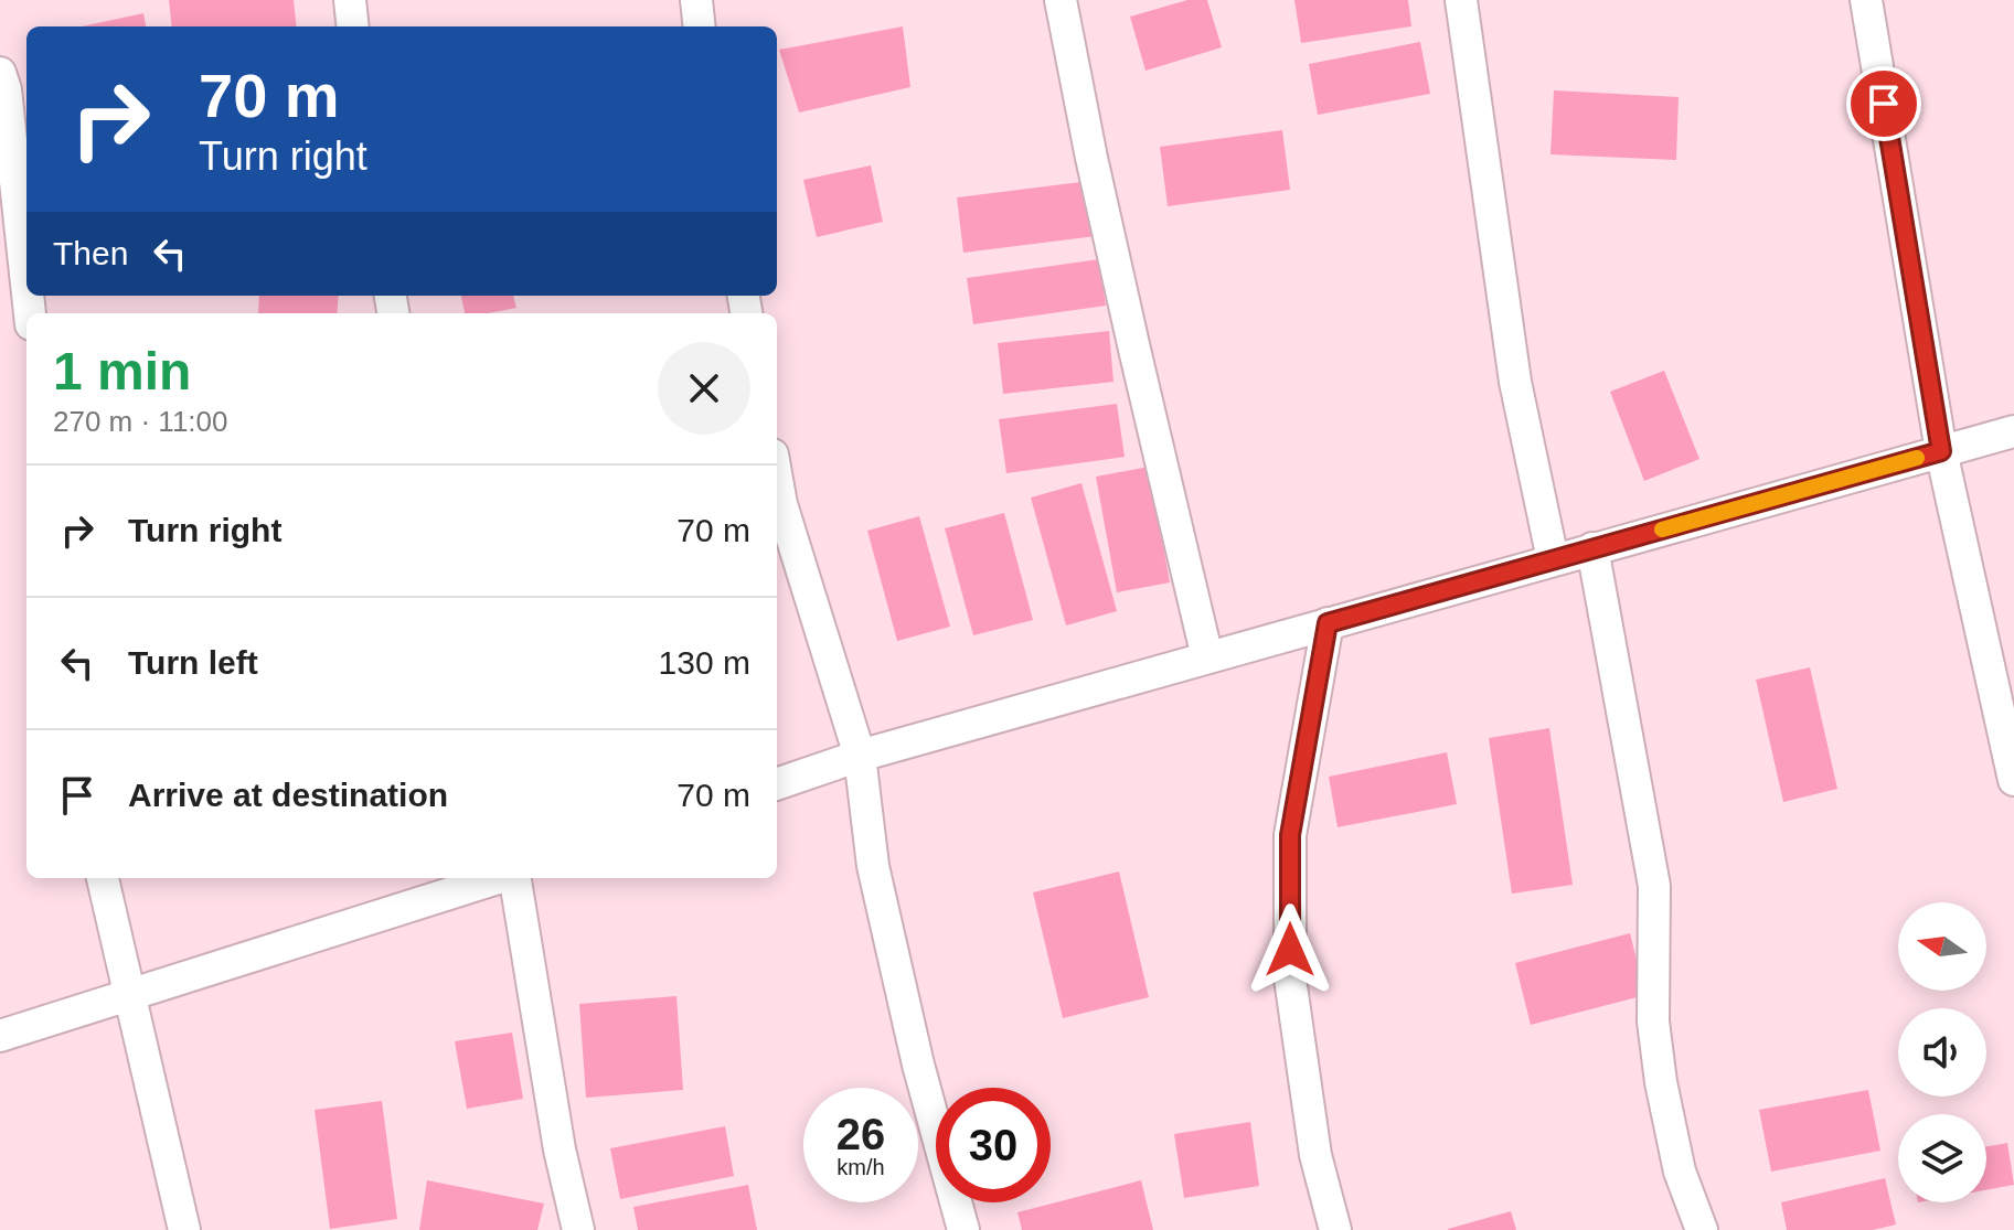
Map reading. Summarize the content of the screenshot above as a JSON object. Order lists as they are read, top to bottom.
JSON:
{
  "north": "left",
  "page": {
    "turn": ["70 m", "Turn right"],
    "then": "Then",
    "heading": ["1 min", "270 m · 11:00"],
    "list": [
      {
        "name": "Turn right",
        "value": "70 m"
      },
      {
        "name": "Turn left",
        "value": "130 m"
      },
      {
        "name": "Arrive at destination",
        "value": "70 m"
      }
    ],
    "speed": "26 km/h",
    "limit": "30"
  }
}
